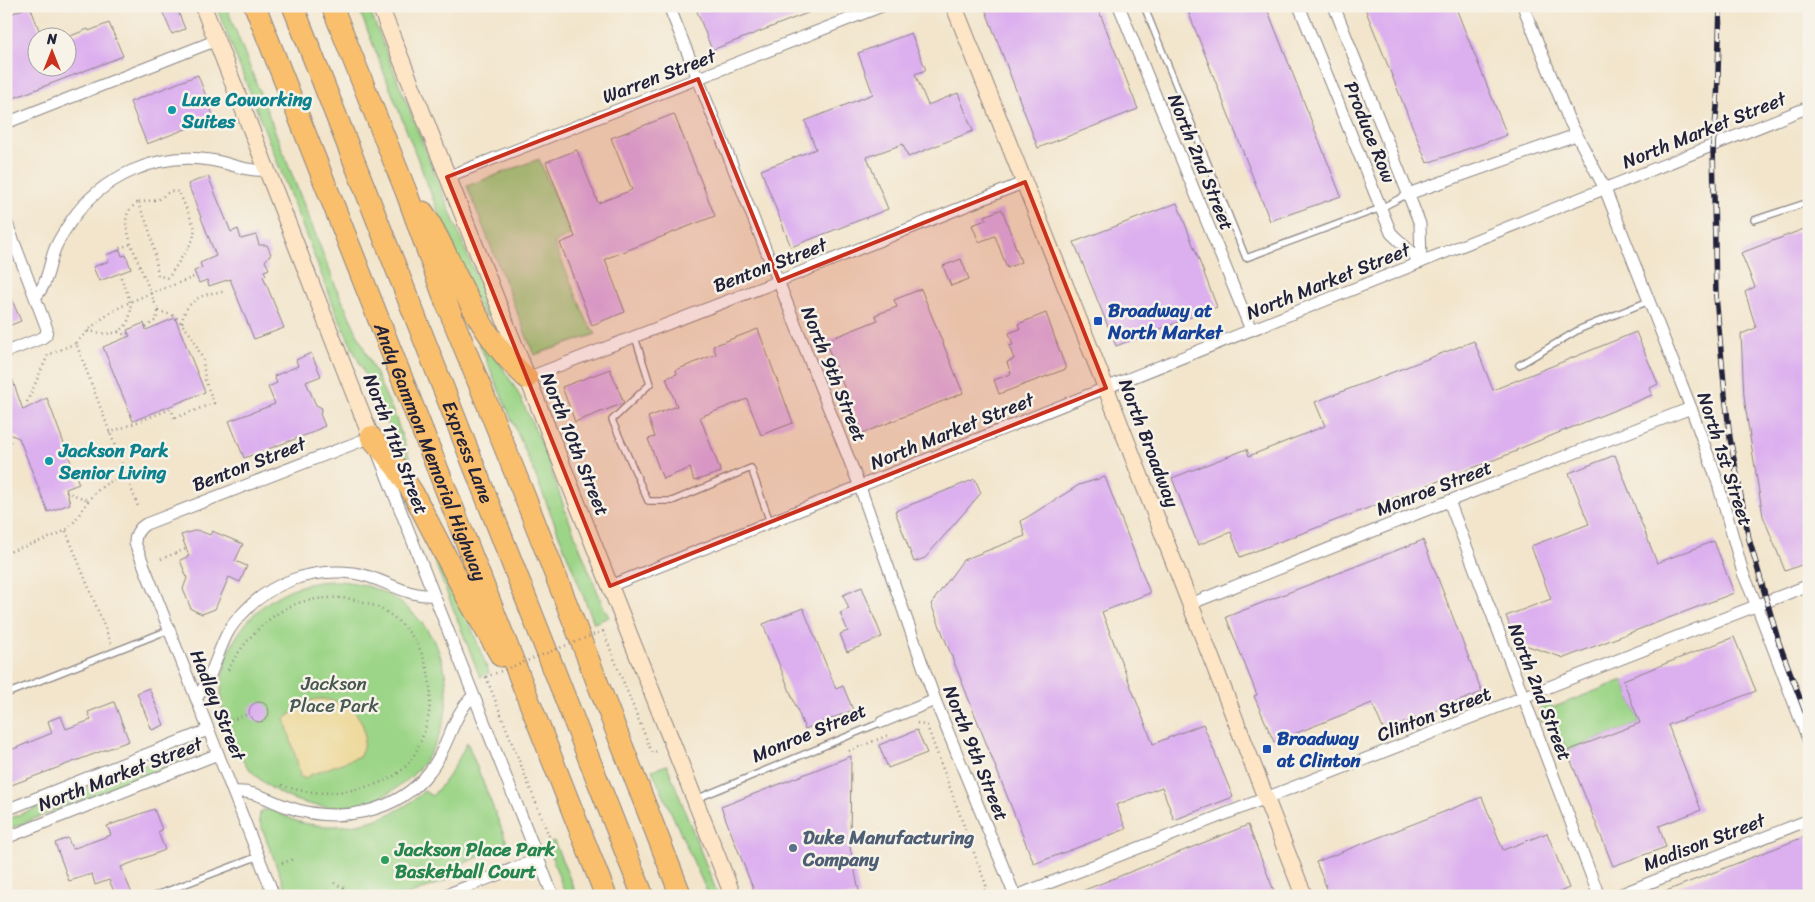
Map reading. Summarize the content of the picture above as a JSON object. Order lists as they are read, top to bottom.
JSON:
{
  "streets": {
    "highway": ["Andy Gammon Memorial Highway", "Express Lane"],
    "street": [
      "Warren Street",
      "North Market Street",
      "Produce Row",
      "North 2nd Street",
      "Benton Street",
      "North 9th Street",
      "North Broadway",
      "North 11th Street",
      "North 10th Street",
      "North 1st Street",
      "Monroe Street",
      "Hadley Street",
      "Clinton Street",
      "Madison Street"
    ]
  },
  "crossings": [
    ["Warren Street", "North 9th Street"],
    ["Warren Street", "North 10th Street"],
    ["North Market Street", "Produce Row"],
    ["North Market Street", "North 2nd Street"],
    ["North Market Street", "North 9th Street"],
    ["North Market Street", "North Broadway"],
    ["North Market Street", "North 10th Street"],
    ["North Market Street", "North 1st Street"],
    ["North Market Street", "Hadley Street"],
    ["North 2nd Street", "Monroe Street"],
    ["North 2nd Street", "Clinton Street"],
    ["Benton Street", "North 9th Street"],
    ["Benton Street", "North Broadway"],
    ["Benton Street", "North 11th Street"],
    ["Benton Street", "North 10th Street"],
    ["Benton Street", "Hadley Street"],
    ["North 9th Street", "Monroe Street"],
    ["North 9th Street", "Clinton Street"],
    ["North Broadway", "Monroe Street"],
    ["North Broadway", "Clinton Street"],
    ["North 10th Street", "Monroe Street"],
    ["North 1st Street", "Monroe Street"],
    ["North 1st Street", "Clinton Street"]
  ],
  "parks": ["Jackson Place Park"],
  "places": {
    "other": [
      "Luxe Coworking Suites",
      "Jackson Park Senior Living",
      "Duke Manufacturing Company",
      "Jackson Place Park Basketball Court"
    ],
    "transit": ["Broadway at North Market", "Broadway at Clinton"]
  },
  "north": "top"
}
